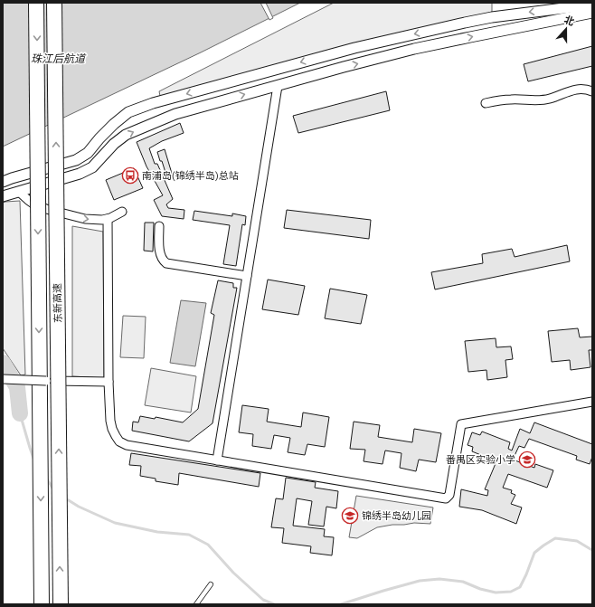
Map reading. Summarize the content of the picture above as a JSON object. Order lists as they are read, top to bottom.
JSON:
{
  "streets": {
    "highway": ["东新高速"]
  },
  "water": ["珠江后航道"],
  "places": {
    "bus stop": ["南浦岛(锦绣半岛)总站"],
    "school or university": ["番禺区实验小学", "锦绣半岛幼儿园"]
  },
  "north": "top"
}
